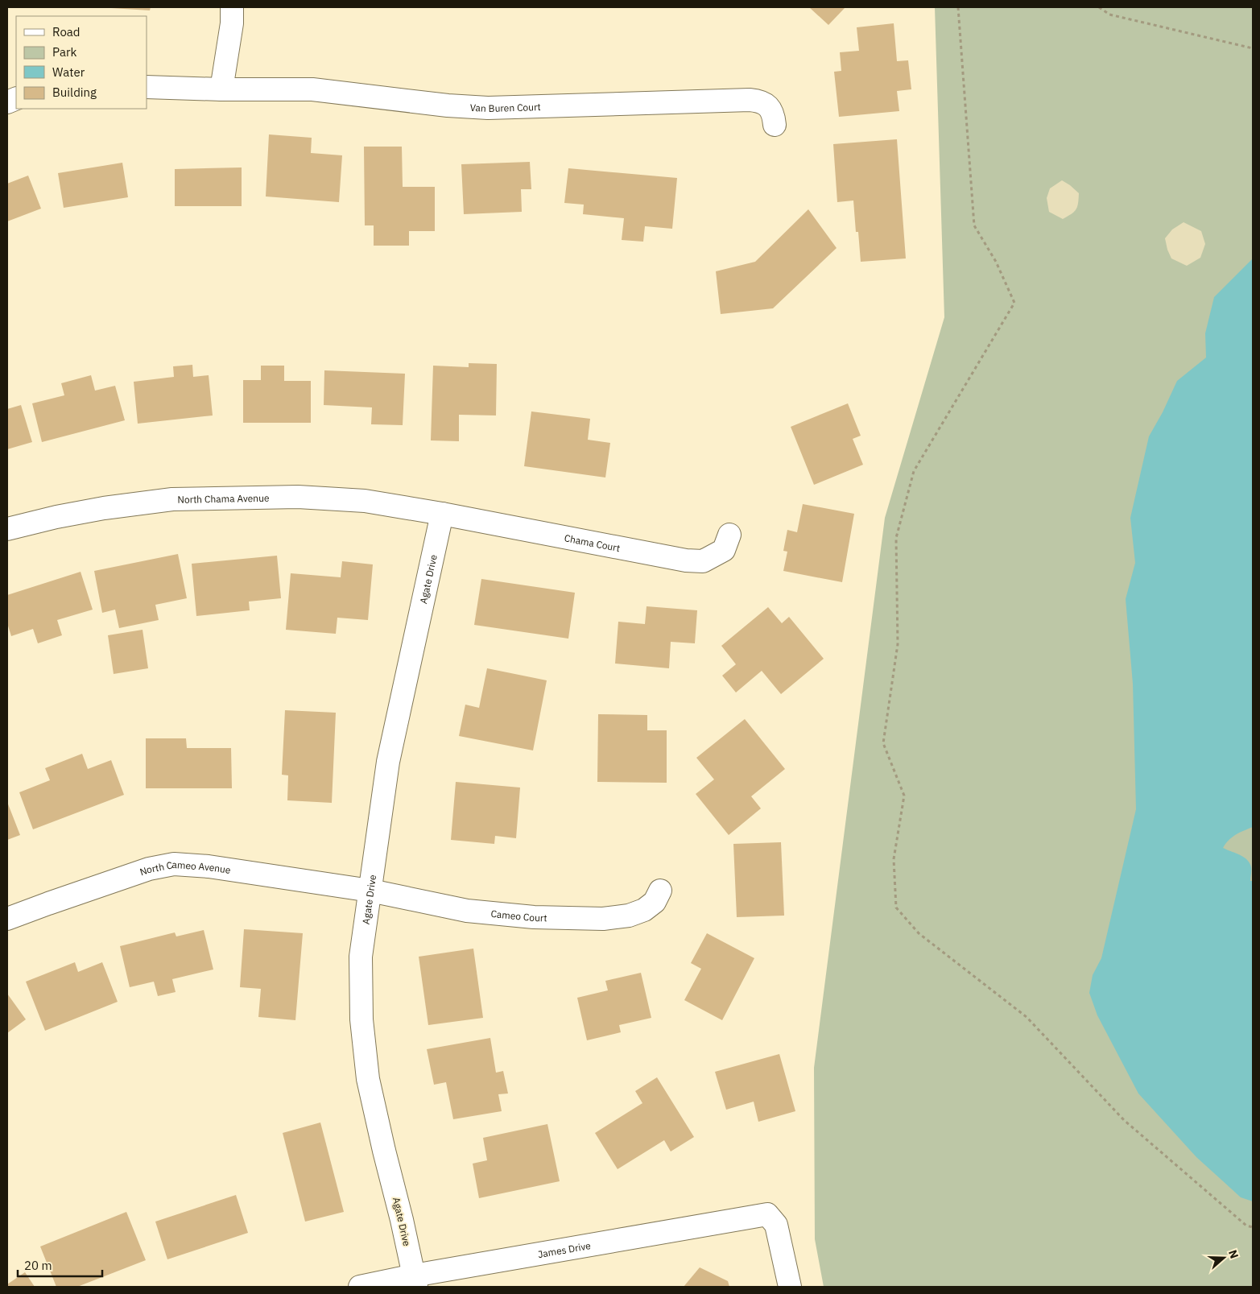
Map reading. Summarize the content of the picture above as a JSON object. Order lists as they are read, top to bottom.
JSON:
{
  "streets": {
    "street": [
      "Van Buren Court",
      "North Chama Avenue",
      "Chama Court",
      "Agate Drive",
      "North Cameo Avenue",
      "Cameo Court",
      "James Drive"
    ]
  },
  "crossings": [
    ["North Chama Avenue", "Chama Court"],
    ["North Chama Avenue", "Agate Drive"],
    ["Chama Court", "Agate Drive"],
    ["Agate Drive", "North Cameo Avenue"],
    ["Agate Drive", "Cameo Court"],
    ["Agate Drive", "James Drive"],
    ["North Cameo Avenue", "Cameo Court"]
  ],
  "legend": [
    "Road",
    "Park",
    "Water",
    "Building"
  ],
  "scale_bar": "20 m",
  "north": "right"
}
